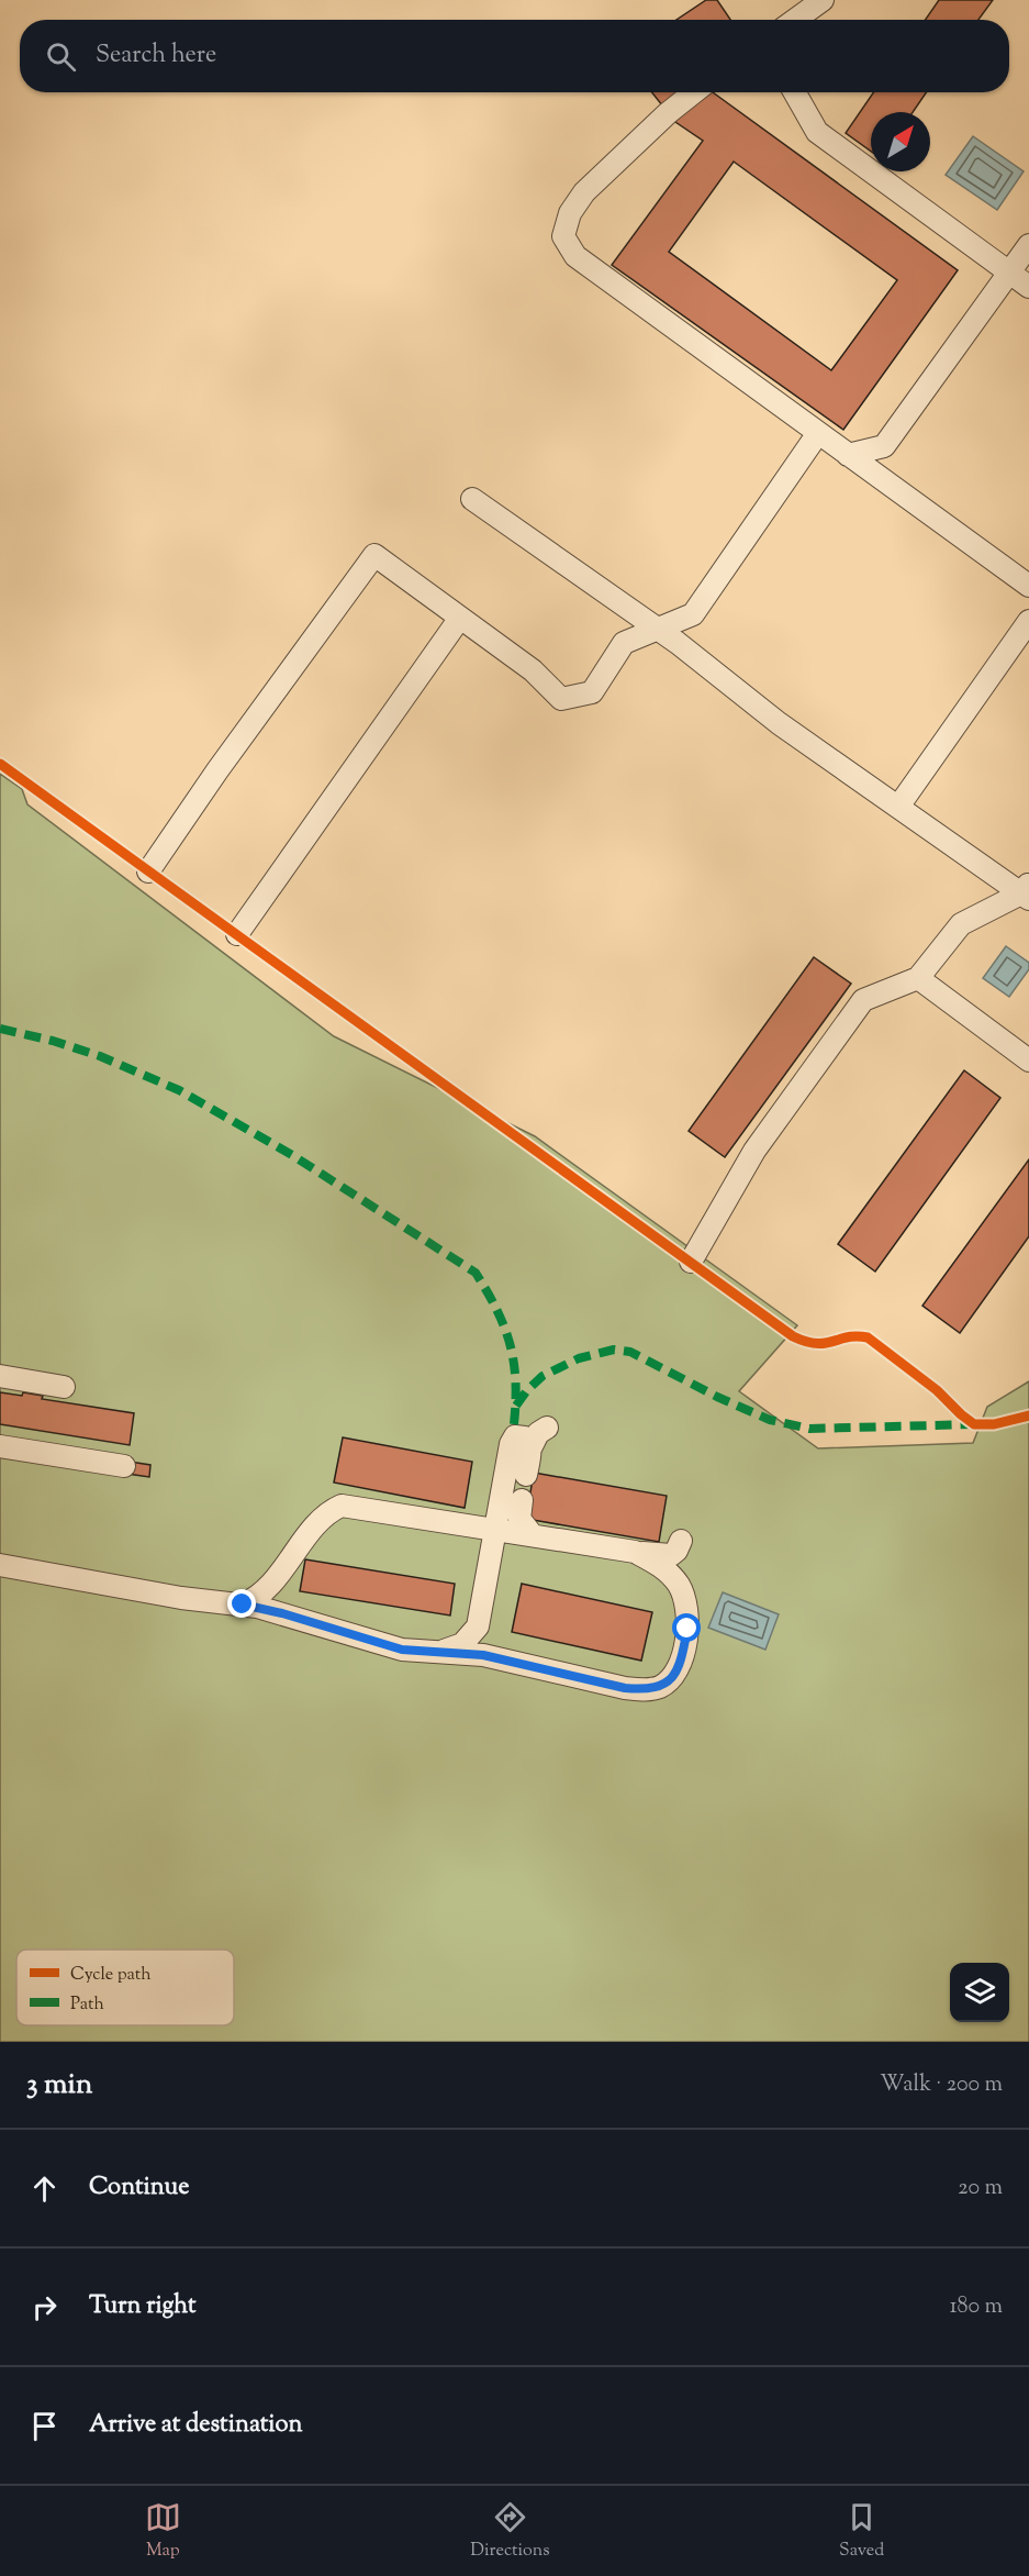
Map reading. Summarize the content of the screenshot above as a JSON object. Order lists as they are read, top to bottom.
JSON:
{
  "legend": ["Cycle path", "Path"],
  "north": "top right",
  "page": {
    "search": "Search here",
    "heading": ["3 min", "Walk · 200 m"],
    "list": [
      ["Continue", "20 m"],
      ["Turn right", "180 m"],
      "Arrive at destination"
    ],
    "nav": ["Map", "Directions", "Saved"]
  }
}
